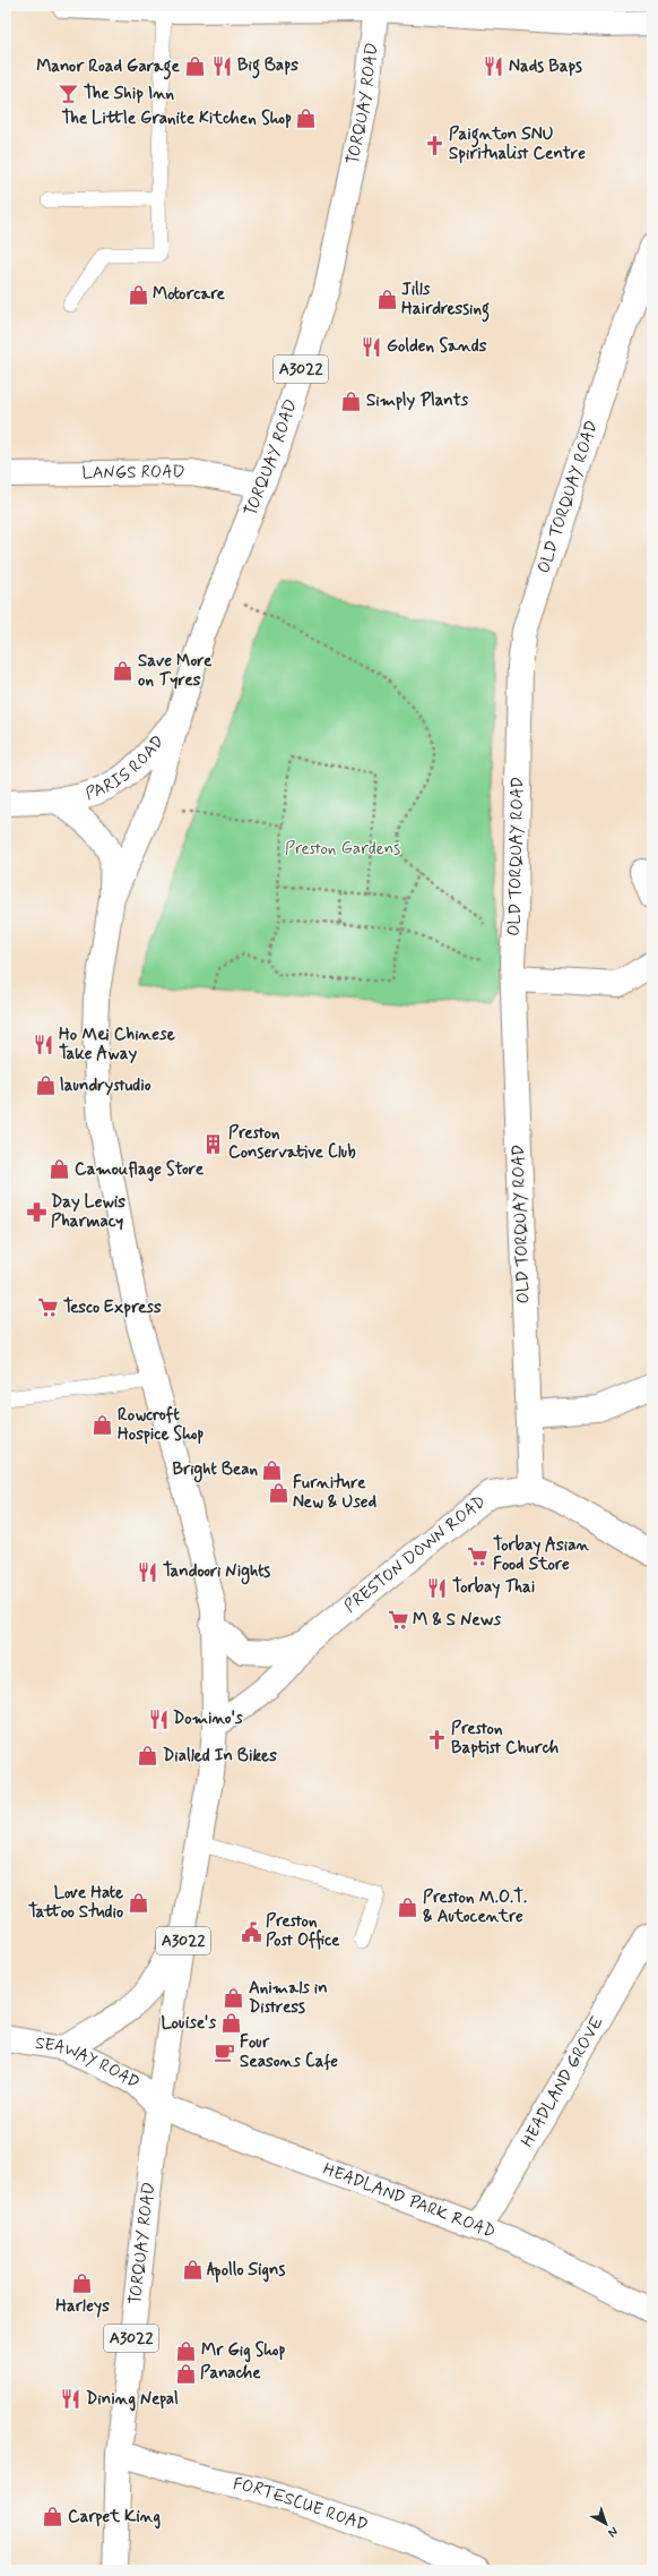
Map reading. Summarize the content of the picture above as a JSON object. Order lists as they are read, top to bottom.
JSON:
{
  "streets": {
    "street": [
      "TORQUAY ROAD",
      "A3022",
      "LANGS ROAD",
      "OLD TORQUAY ROAD",
      "PARIS ROAD",
      "PRESTON DOWN ROAD",
      "SEAWAY ROAD",
      "HEADLAND GROVE",
      "HEADLAND PARK ROAD",
      "FORTESCUE ROAD"
    ]
  },
  "crossings": [
    ["TORQUAY ROAD", "A3022"],
    ["TORQUAY ROAD", "LANGS ROAD"],
    ["TORQUAY ROAD", "PARIS ROAD"],
    ["TORQUAY ROAD", "SEAWAY ROAD"],
    ["TORQUAY ROAD", "HEADLAND PARK ROAD"],
    ["TORQUAY ROAD", "FORTESCUE ROAD"],
    ["A3022", "PARIS ROAD"],
    ["A3022", "PRESTON DOWN ROAD"],
    ["A3022", "SEAWAY ROAD"],
    ["A3022", "HEADLAND PARK ROAD"],
    ["OLD TORQUAY ROAD", "PRESTON DOWN ROAD"],
    ["SEAWAY ROAD", "HEADLAND PARK ROAD"],
    ["HEADLAND GROVE", "HEADLAND PARK ROAD"]
  ],
  "parks": ["Preston Gardens"],
  "places": {
    "restaurant": [
      "Big Baps",
      "Nads Baps",
      "Golden Sands",
      "Ho Mei Chinese Take Away",
      "Tandoori Nights",
      "Torbay Thai",
      "Domino's",
      "Dining Nepal"
    ],
    "shop": [
      "Manor Road Garage",
      "The Little Granite Kitchen Shop",
      "Motorcare",
      "Jills Hairdressing",
      "Simply Plants",
      "Save More on Tyres",
      "laundrystudio",
      "Camouflage Store",
      "Rowcroft Hospice Shop",
      "Bright Bean",
      "Furniture New & Used",
      "Dialled In Bikes",
      "Love Hate Tattoo Studio",
      "Preston M.O.T. & Autocentre",
      "Animals in Distress",
      "Louise's",
      "Apollo Signs",
      "Harleys",
      "Mr Gig Shop",
      "Panache",
      "Carpet King"
    ],
    "bar": ["The Ship Inn"],
    "church": ["Paignton SNU Spiritualist Centre", "Preston Baptist Church"],
    "building": ["Preston Conservative Club"],
    "pharmacy": ["Day Lewis Pharmacy"],
    "supermarket": ["Tesco Express", "Torbay Asian Food Store", "M & S News"],
    "public building": ["Preston Post Office"],
    "cafe": ["Four Seasons Cafe"]
  },
  "north": "bottom right"
}
